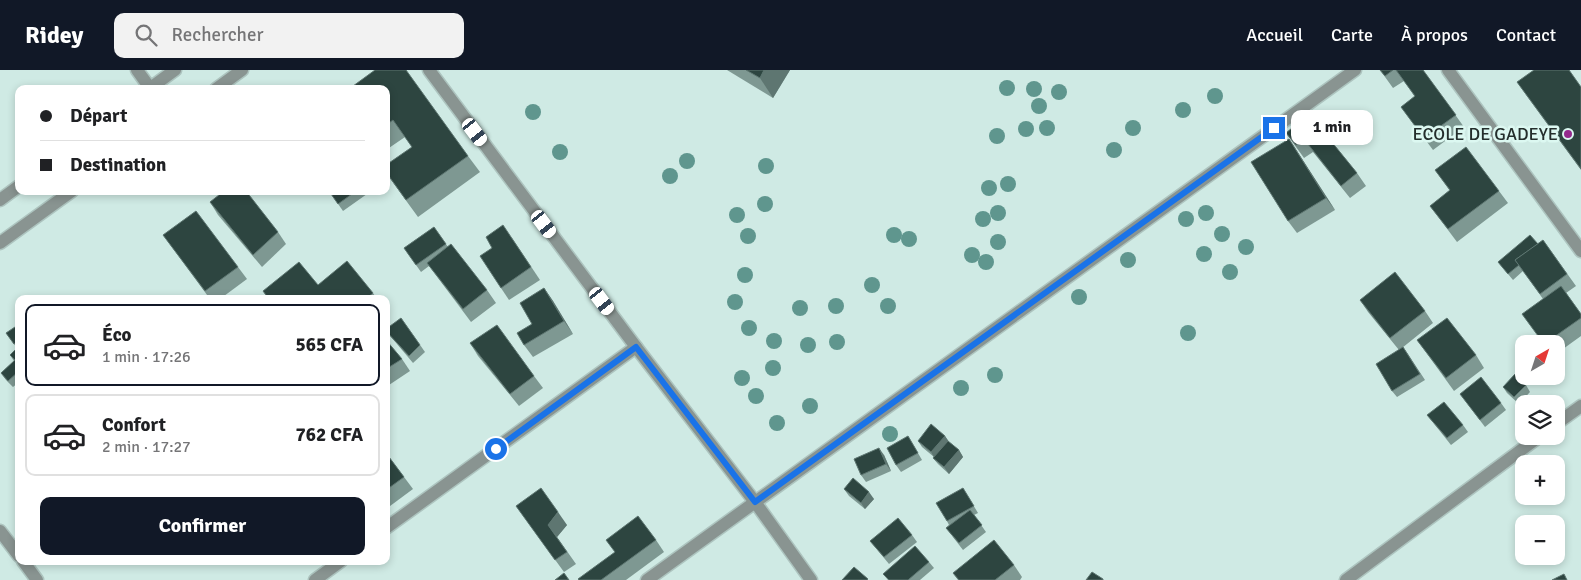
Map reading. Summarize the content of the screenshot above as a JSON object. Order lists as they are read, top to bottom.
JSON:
{
  "places": ["ECOLE DE GADEYE"],
  "north": "top right",
  "page": {
    "header": "Ridey",
    "search": "Rechercher",
    "nav": [
      "Accueil",
      "Carte",
      "À propos",
      "Contact"
    ],
    "banner": ["Départ", "Destination"],
    "bubble": "1 min",
    "list": [
      {
        "name": "Éco",
        "note": "1 min · 17:26",
        "value": "565 CFA"
      },
      {
        "name": "Confort",
        "note": "2 min · 17:27",
        "value": "762 CFA"
      }
    ],
    "map_buttons": ["+", "−"],
    "buttons": "Confirmer"
  }
}
